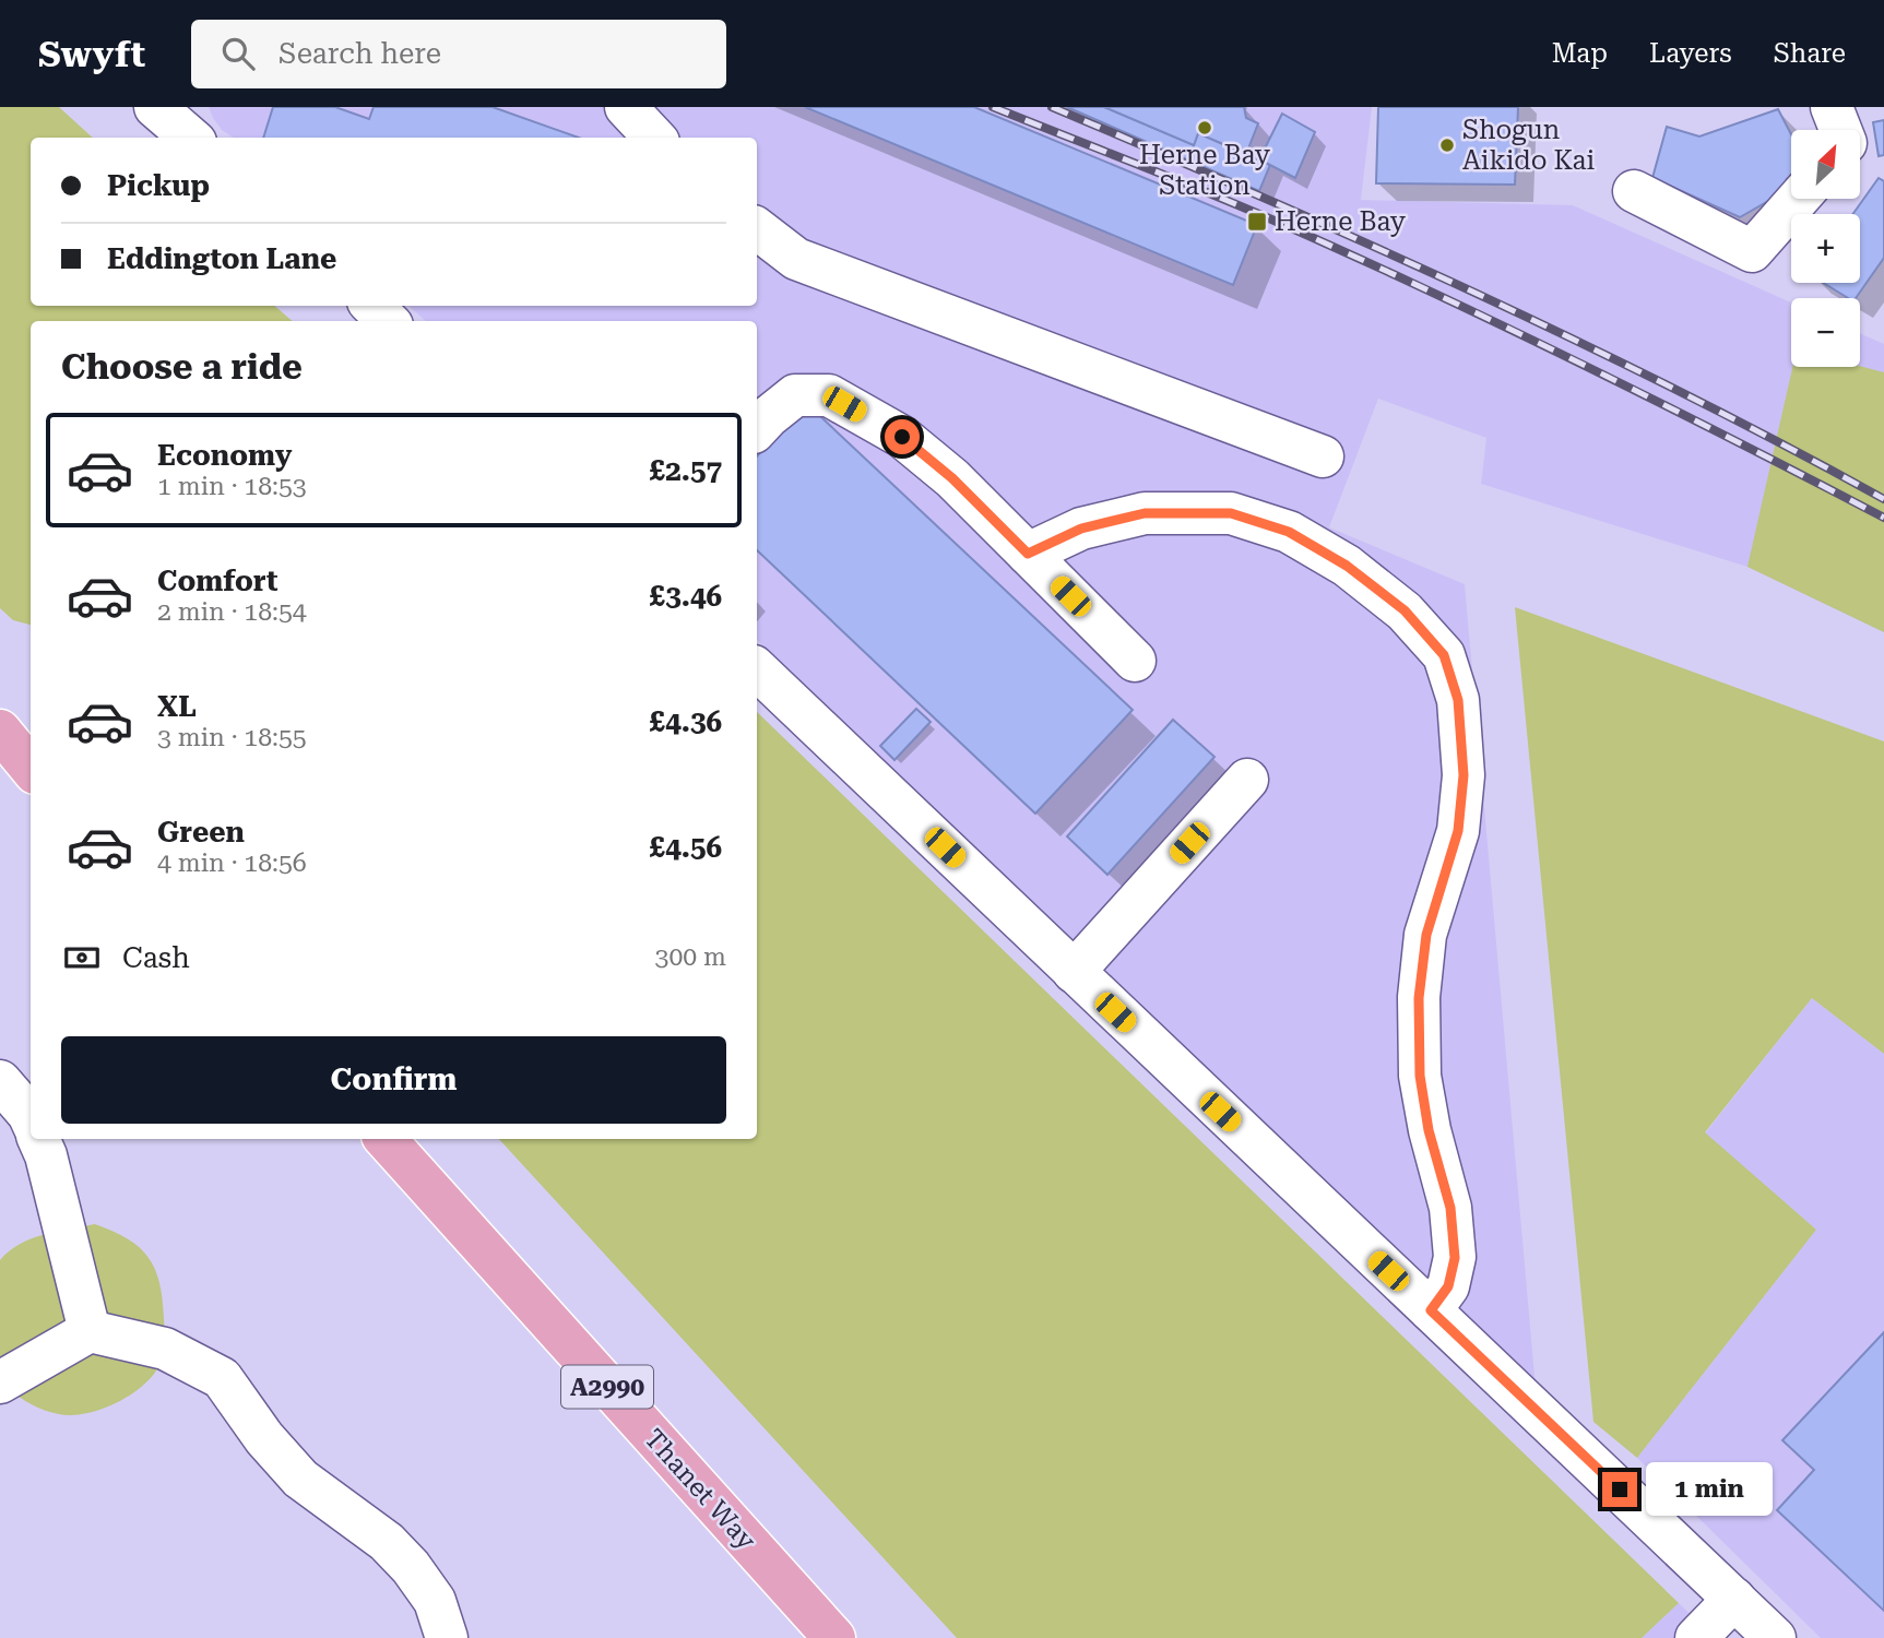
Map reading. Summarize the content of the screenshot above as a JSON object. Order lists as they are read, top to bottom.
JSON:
{
  "streets": {
    "main road": ["A2990", "Thanet Way"]
  },
  "places": {
    "other": ["Herne Bay Station", "Shogun Aikido Kai"],
    "transit": ["Herne Bay"]
  },
  "north": "top right",
  "page": {
    "header": "Swyft",
    "search": "Search here",
    "nav": ["Map", "Layers", "Share"],
    "map_buttons": ["+", "−"],
    "banner": ["Pickup", "Eddington Lane"],
    "heading": "Choose a ride",
    "list": [
      {
        "name": "Economy",
        "note": "1 min · 18:53",
        "value": "£2.57"
      },
      {
        "name": "Comfort",
        "note": "2 min · 18:54",
        "value": "£3.46"
      },
      {
        "name": "XL",
        "note": "3 min · 18:55",
        "value": "£4.36"
      },
      {
        "name": "Green",
        "note": "4 min · 18:56",
        "value": "£4.56"
      }
    ],
    "pay": ["Cash", "300 m"],
    "buttons": "Confirm",
    "bubble": "1 min"
  }
}
